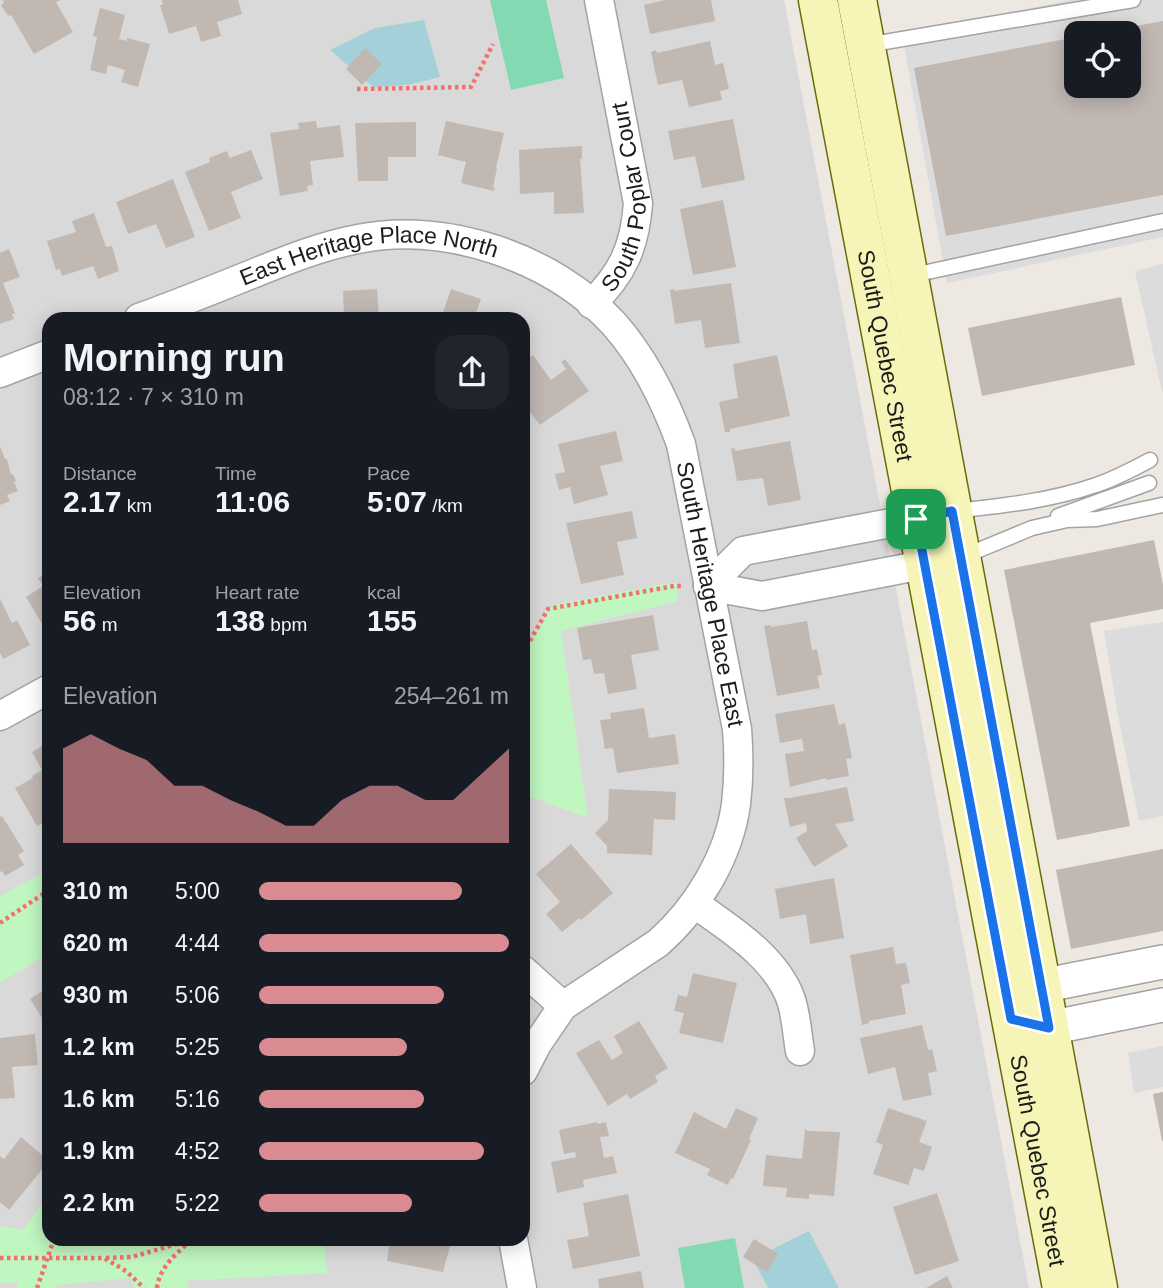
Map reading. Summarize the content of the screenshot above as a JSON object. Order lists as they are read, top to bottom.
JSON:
{
  "streets": {
    "main road": ["South Quebec Street"],
    "street": ["South Poplar Court", "East Heritage Place North", "South Heritage Place East"]
  },
  "crossings": [
    ["South Poplar Court", "East Heritage Place North"],
    ["South Poplar Court", "South Heritage Place East"],
    ["East Heritage Place North", "South Heritage Place East"]
  ],
  "page": {
    "heading": ["Morning run", "08:12 · 7 × 310 m"],
    "stats": [
      ["Distance", "2.17 km"],
      ["Time", "11:06"],
      ["Pace", "5:07 /km"],
      ["Elevation", "56 m"],
      ["Heart rate", "138 bpm"],
      ["kcal", "155"]
    ],
    "chart": ["Elevation", "254–261 m"],
    "list": [
      {
        "name": "310 m",
        "note": "5:00"
      },
      {
        "name": "620 m",
        "note": "4:44"
      },
      {
        "name": "930 m",
        "note": "5:06"
      },
      {
        "name": "1.2 km",
        "note": "5:25"
      },
      {
        "name": "1.6 km",
        "note": "5:16"
      },
      {
        "name": "1.9 km",
        "note": "4:52"
      },
      {
        "name": "2.2 km",
        "note": "5:22"
      }
    ]
  }
}
